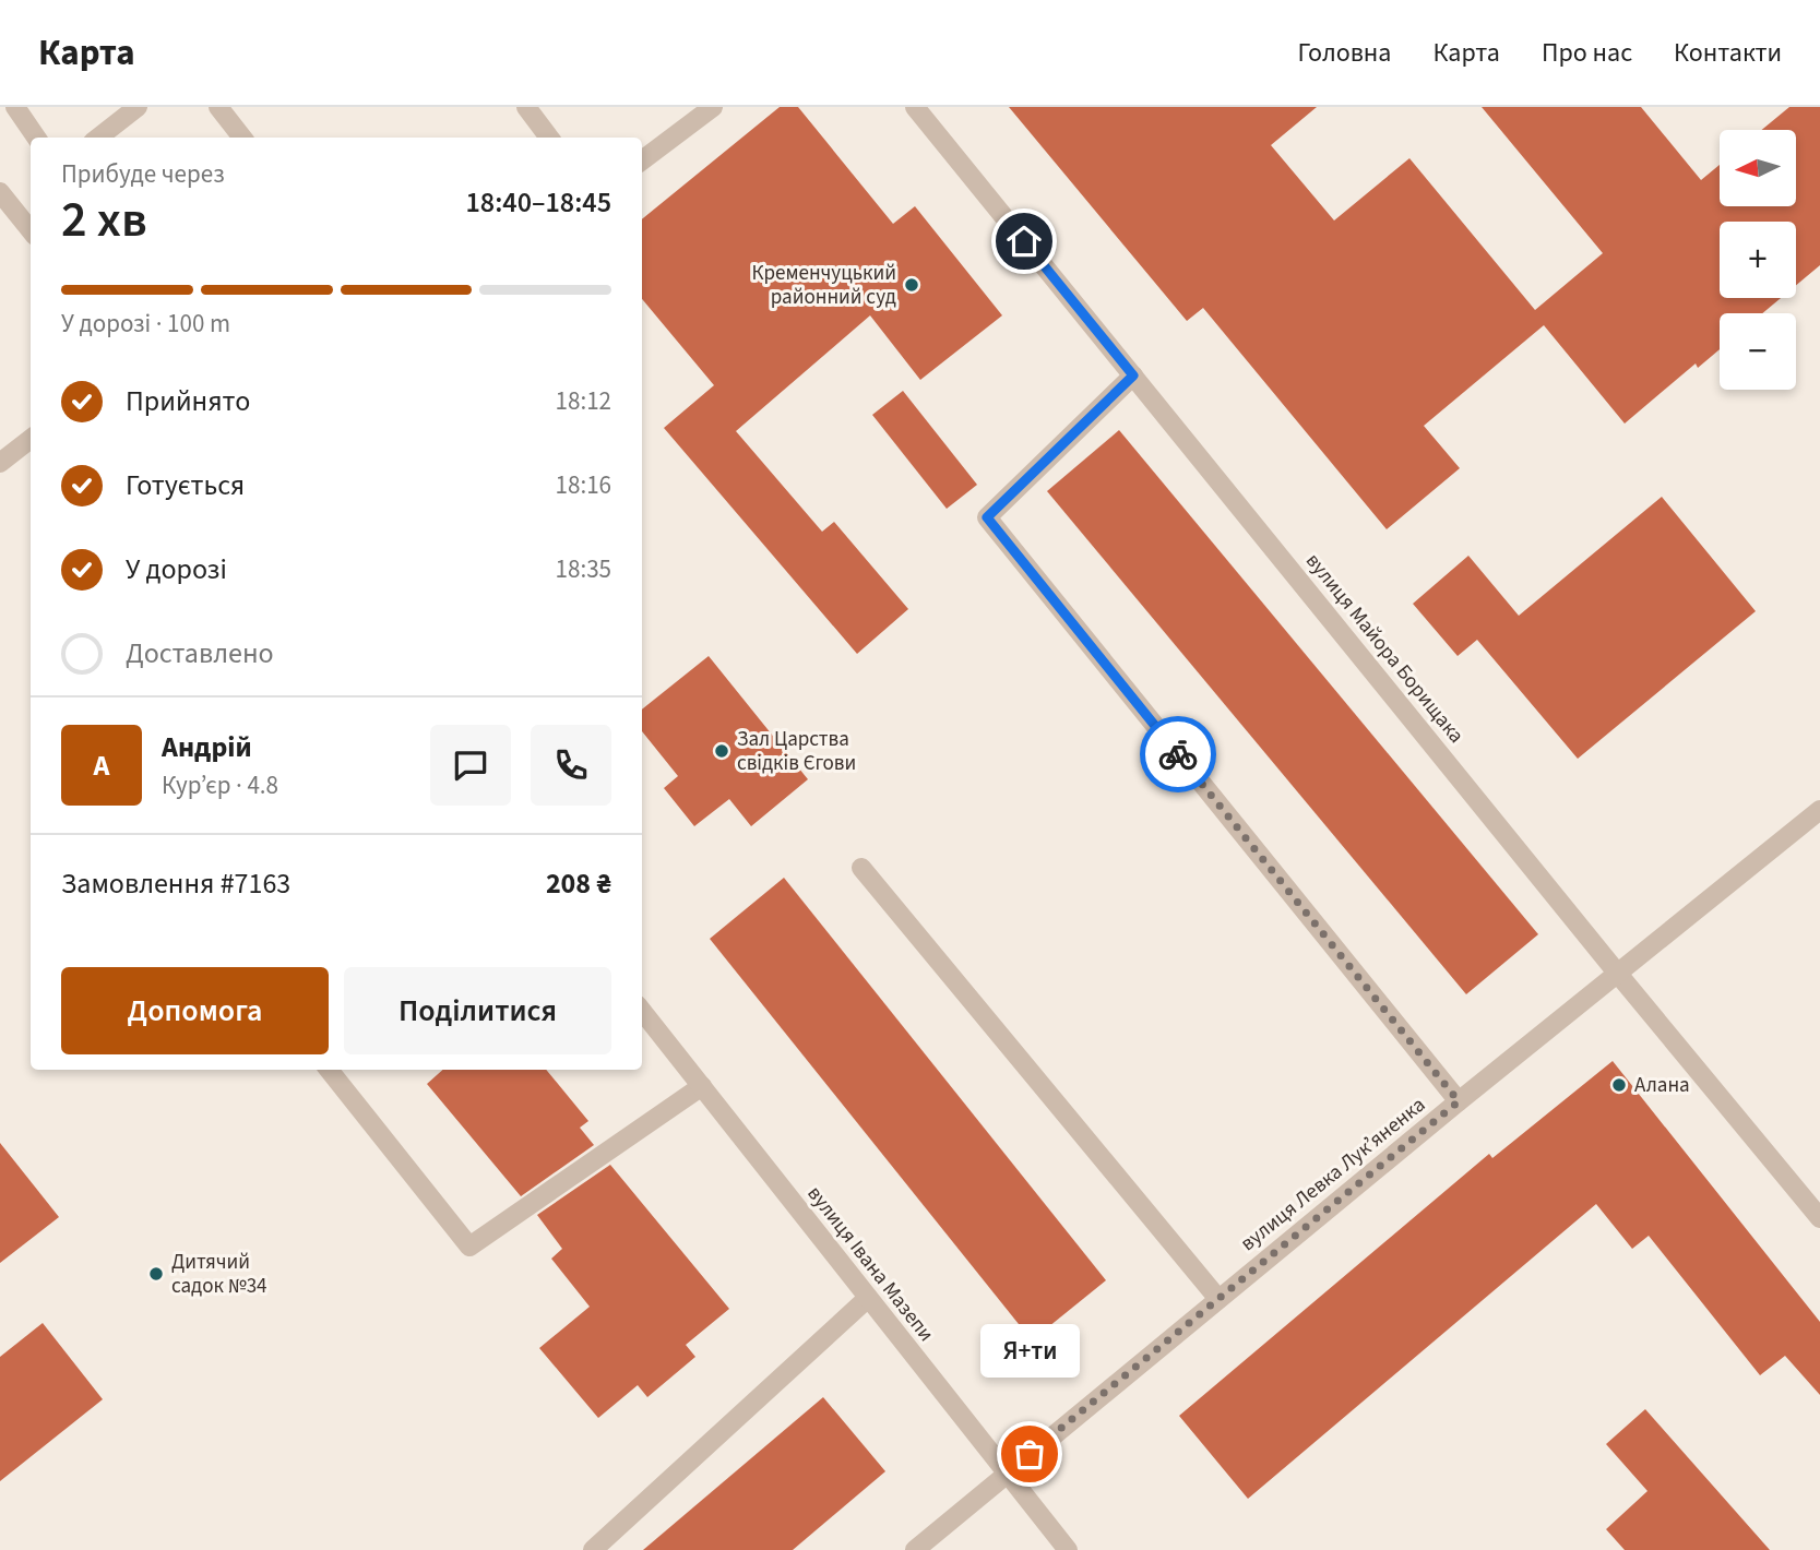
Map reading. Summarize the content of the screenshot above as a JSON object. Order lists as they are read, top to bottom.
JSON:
{
  "streets": {
    "street": ["вулиця Майора Борищака", "вулиця Левка Лукʼяненка", "вулиця Івана Мазепи"]
  },
  "crossings": [
    ["вулиця Майора Борищака", "вулиця Левка Лукʼяненка"],
    ["вулиця Левка Лукʼяненка", "вулиця Івана Мазепи"]
  ],
  "places": [
    "Кременчуцький районний суд",
    "Зал Царства свідків Єгови",
    "Алана",
    "Дитячий садок №34",
    "Я+ти"
  ],
  "north": "left",
  "page": {
    "header": "Карта",
    "nav": [
      "Головна",
      "Карта",
      "Про нас",
      "Контакти"
    ],
    "map_buttons": ["+", "−"],
    "heading": ["2 хв", "Прибуде через", "18:40–18:45"],
    "panel": [
      "Андрій",
      "Кур’єр · 4.8",
      "Замовлення #7163",
      "208 ₴"
    ],
    "bar": "У дорозі · 100 m",
    "list": [
      ["Прийнято", "18:12"],
      ["Готується", "18:16"],
      ["У дорозі", "18:35"],
      "Доставлено"
    ],
    "round": "А",
    "buttons": ["Допомога", "Поділитися"],
    "bubble": "Я+ти"
  }
}
